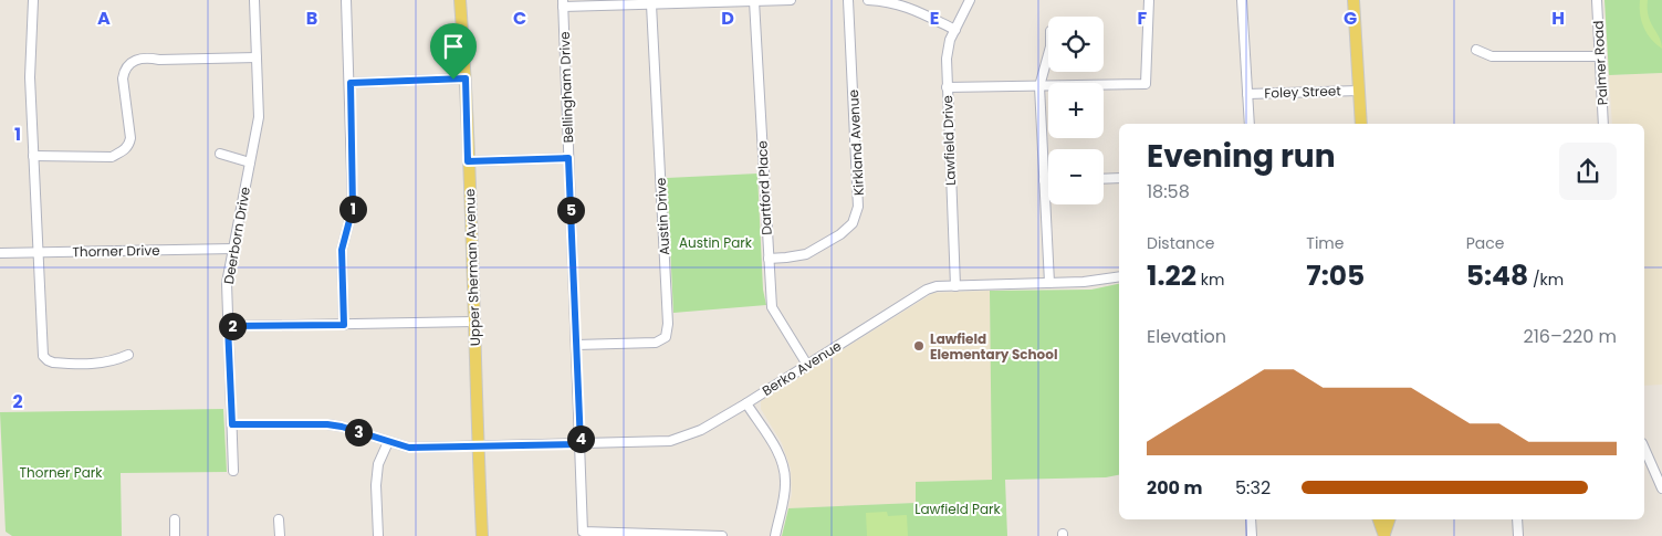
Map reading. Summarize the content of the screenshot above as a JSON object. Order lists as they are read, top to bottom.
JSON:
{
  "streets": {
    "main road": ["Upper Sherman Avenue"],
    "street": [
      "Palmer Road",
      "Bellingham Drive",
      "Foley Street",
      "Lawfield Drive",
      "Kirkland Avenue",
      "Dartford Place",
      "Austin Drive",
      "Deerborn Drive",
      "Thorner Drive",
      "Berko Avenue"
    ]
  },
  "crossings": [
    ["Bellingham Drive", "Austin Drive"],
    ["Bellingham Drive", "Berko Avenue"],
    ["Lawfield Drive", "Berko Avenue"],
    ["Kirkland Avenue", "Dartford Place"],
    ["Dartford Place", "Berko Avenue"],
    ["Deerborn Drive", "Thorner Drive"],
    ["Deerborn Drive", "Berko Avenue"],
    ["Upper Sherman Avenue", "Berko Avenue"]
  ],
  "parks": ["Austin Park", "Thorner Park", "Lawfield Park"],
  "places": ["Lawfield Elementary School"],
  "page": {
    "map_buttons": ["+", "−"],
    "heading": ["Evening run", "18:58"],
    "pins": [
      "1",
      "5",
      "2",
      "3",
      "4"
    ],
    "stats": [
      ["Distance", "1.22 km"],
      ["Time", "7:05"],
      ["Pace", "5:48 /km"]
    ],
    "chart": ["Elevation", "216–220 m"],
    "list": [
      {
        "name": "200 m",
        "note": "5:32"
      }
    ]
  },
  "grid": {
    "columns": [
      "A",
      "B",
      "C",
      "D",
      "E",
      "F",
      "G",
      "H"
    ],
    "rows": ["1", "2"]
  }
}
